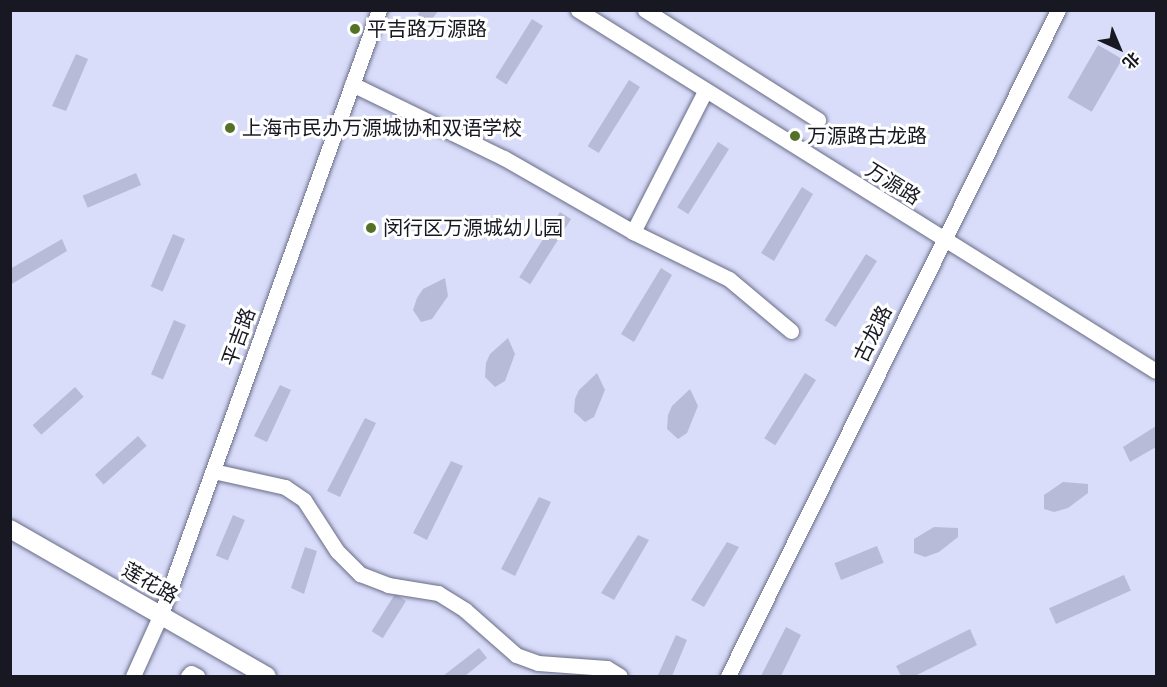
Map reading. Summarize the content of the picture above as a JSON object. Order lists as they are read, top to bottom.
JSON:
{
  "streets": {
    "main road": ["莲花路"],
    "street": ["万源路", "古龙路", "平吉路"]
  },
  "crossings": [
    ["万源路", "古龙路"],
    ["平吉路", "莲花路"]
  ],
  "places": [
    "平吉路万源路",
    "上海市民办万源城协和双语学校",
    "万源路古龙路",
    "闵行区万源城幼儿园"
  ],
  "north": "bottom right"
}
